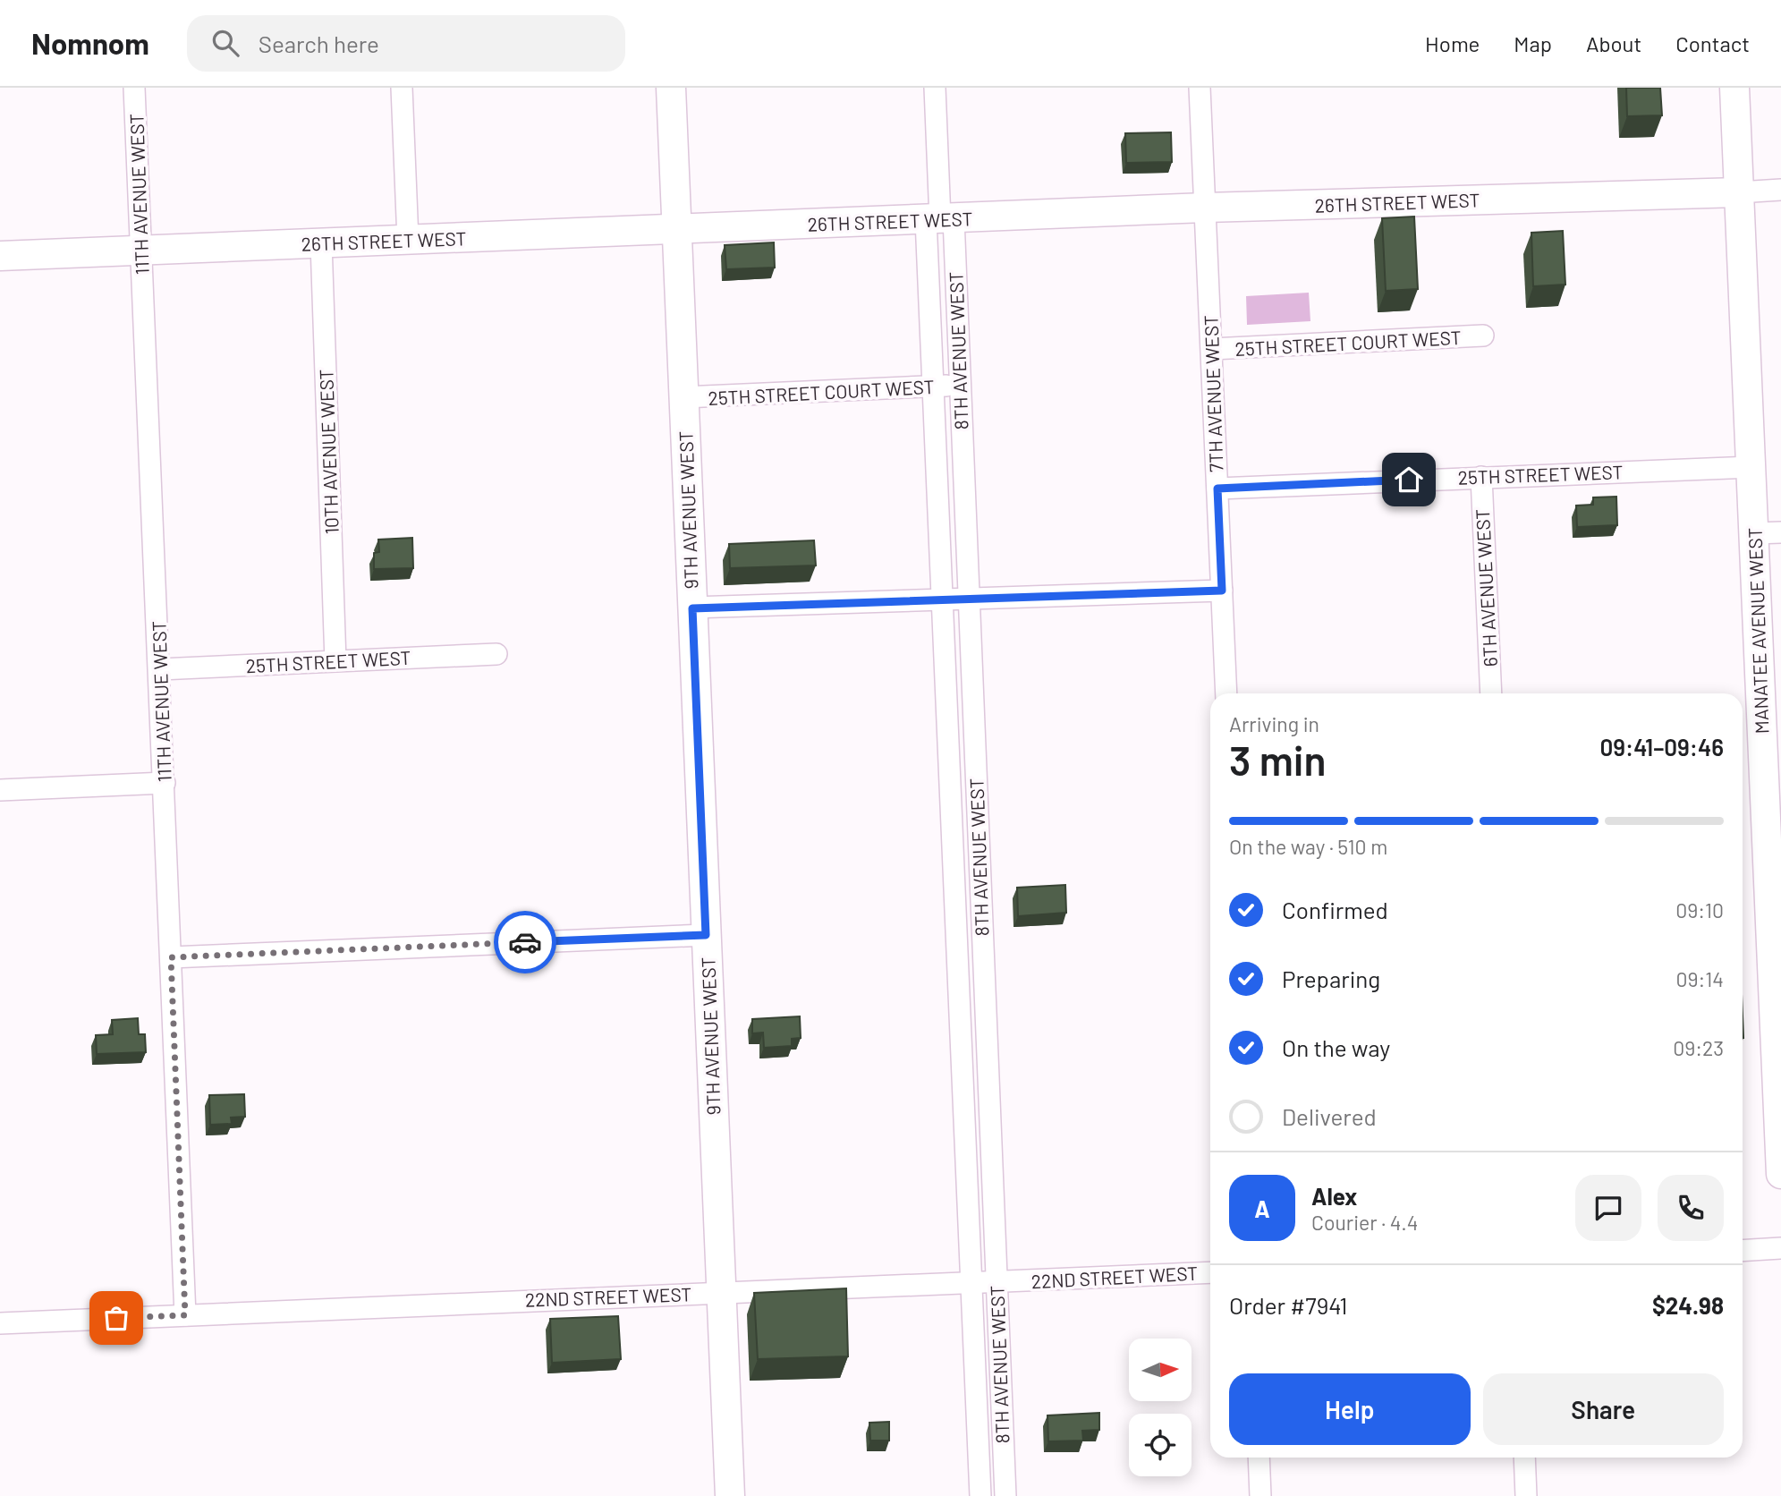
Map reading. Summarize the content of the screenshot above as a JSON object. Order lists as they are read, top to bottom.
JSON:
{
  "streets": {
    "street": [
      "11TH AVENUE WEST",
      "26TH STREET WEST",
      "25TH STREET COURT WEST",
      "8TH AVENUE WEST",
      "7TH AVENUE WEST",
      "10TH AVENUE WEST",
      "25TH STREET WEST",
      "9TH AVENUE WEST",
      "6TH AVENUE WEST",
      "MANATEE AVENUE WEST",
      "22ND STREET WEST"
    ]
  },
  "crossings": [
    ["11TH AVENUE WEST", "26TH STREET WEST"],
    ["11TH AVENUE WEST", "25TH STREET WEST"],
    ["11TH AVENUE WEST", "22ND STREET WEST"],
    ["26TH STREET WEST", "8TH AVENUE WEST"],
    ["26TH STREET WEST", "7TH AVENUE WEST"],
    ["26TH STREET WEST", "10TH AVENUE WEST"],
    ["26TH STREET WEST", "9TH AVENUE WEST"],
    ["26TH STREET WEST", "MANATEE AVENUE WEST"],
    ["25TH STREET COURT WEST", "8TH AVENUE WEST"],
    ["25TH STREET COURT WEST", "7TH AVENUE WEST"],
    ["25TH STREET COURT WEST", "9TH AVENUE WEST"],
    ["8TH AVENUE WEST", "22ND STREET WEST"],
    ["7TH AVENUE WEST", "25TH STREET WEST"],
    ["10TH AVENUE WEST", "25TH STREET WEST"],
    ["25TH STREET WEST", "6TH AVENUE WEST"],
    ["25TH STREET WEST", "MANATEE AVENUE WEST"],
    ["9TH AVENUE WEST", "22ND STREET WEST"]
  ],
  "north": "right",
  "page": {
    "header": "Nomnom",
    "search": "Search here",
    "nav": [
      "Home",
      "Map",
      "About",
      "Contact"
    ],
    "heading": ["3 min", "Arriving in", "09:41–09:46"],
    "panel": [
      "Alex",
      "Courier · 4.4",
      "Order #7941",
      "$24.98"
    ],
    "bar": "On the way · 510 m",
    "list": [
      ["Confirmed", "09:10"],
      ["Preparing", "09:14"],
      ["On the way", "09:23"],
      "Delivered"
    ],
    "round": "A",
    "buttons": ["Help", "Share"]
  }
}
